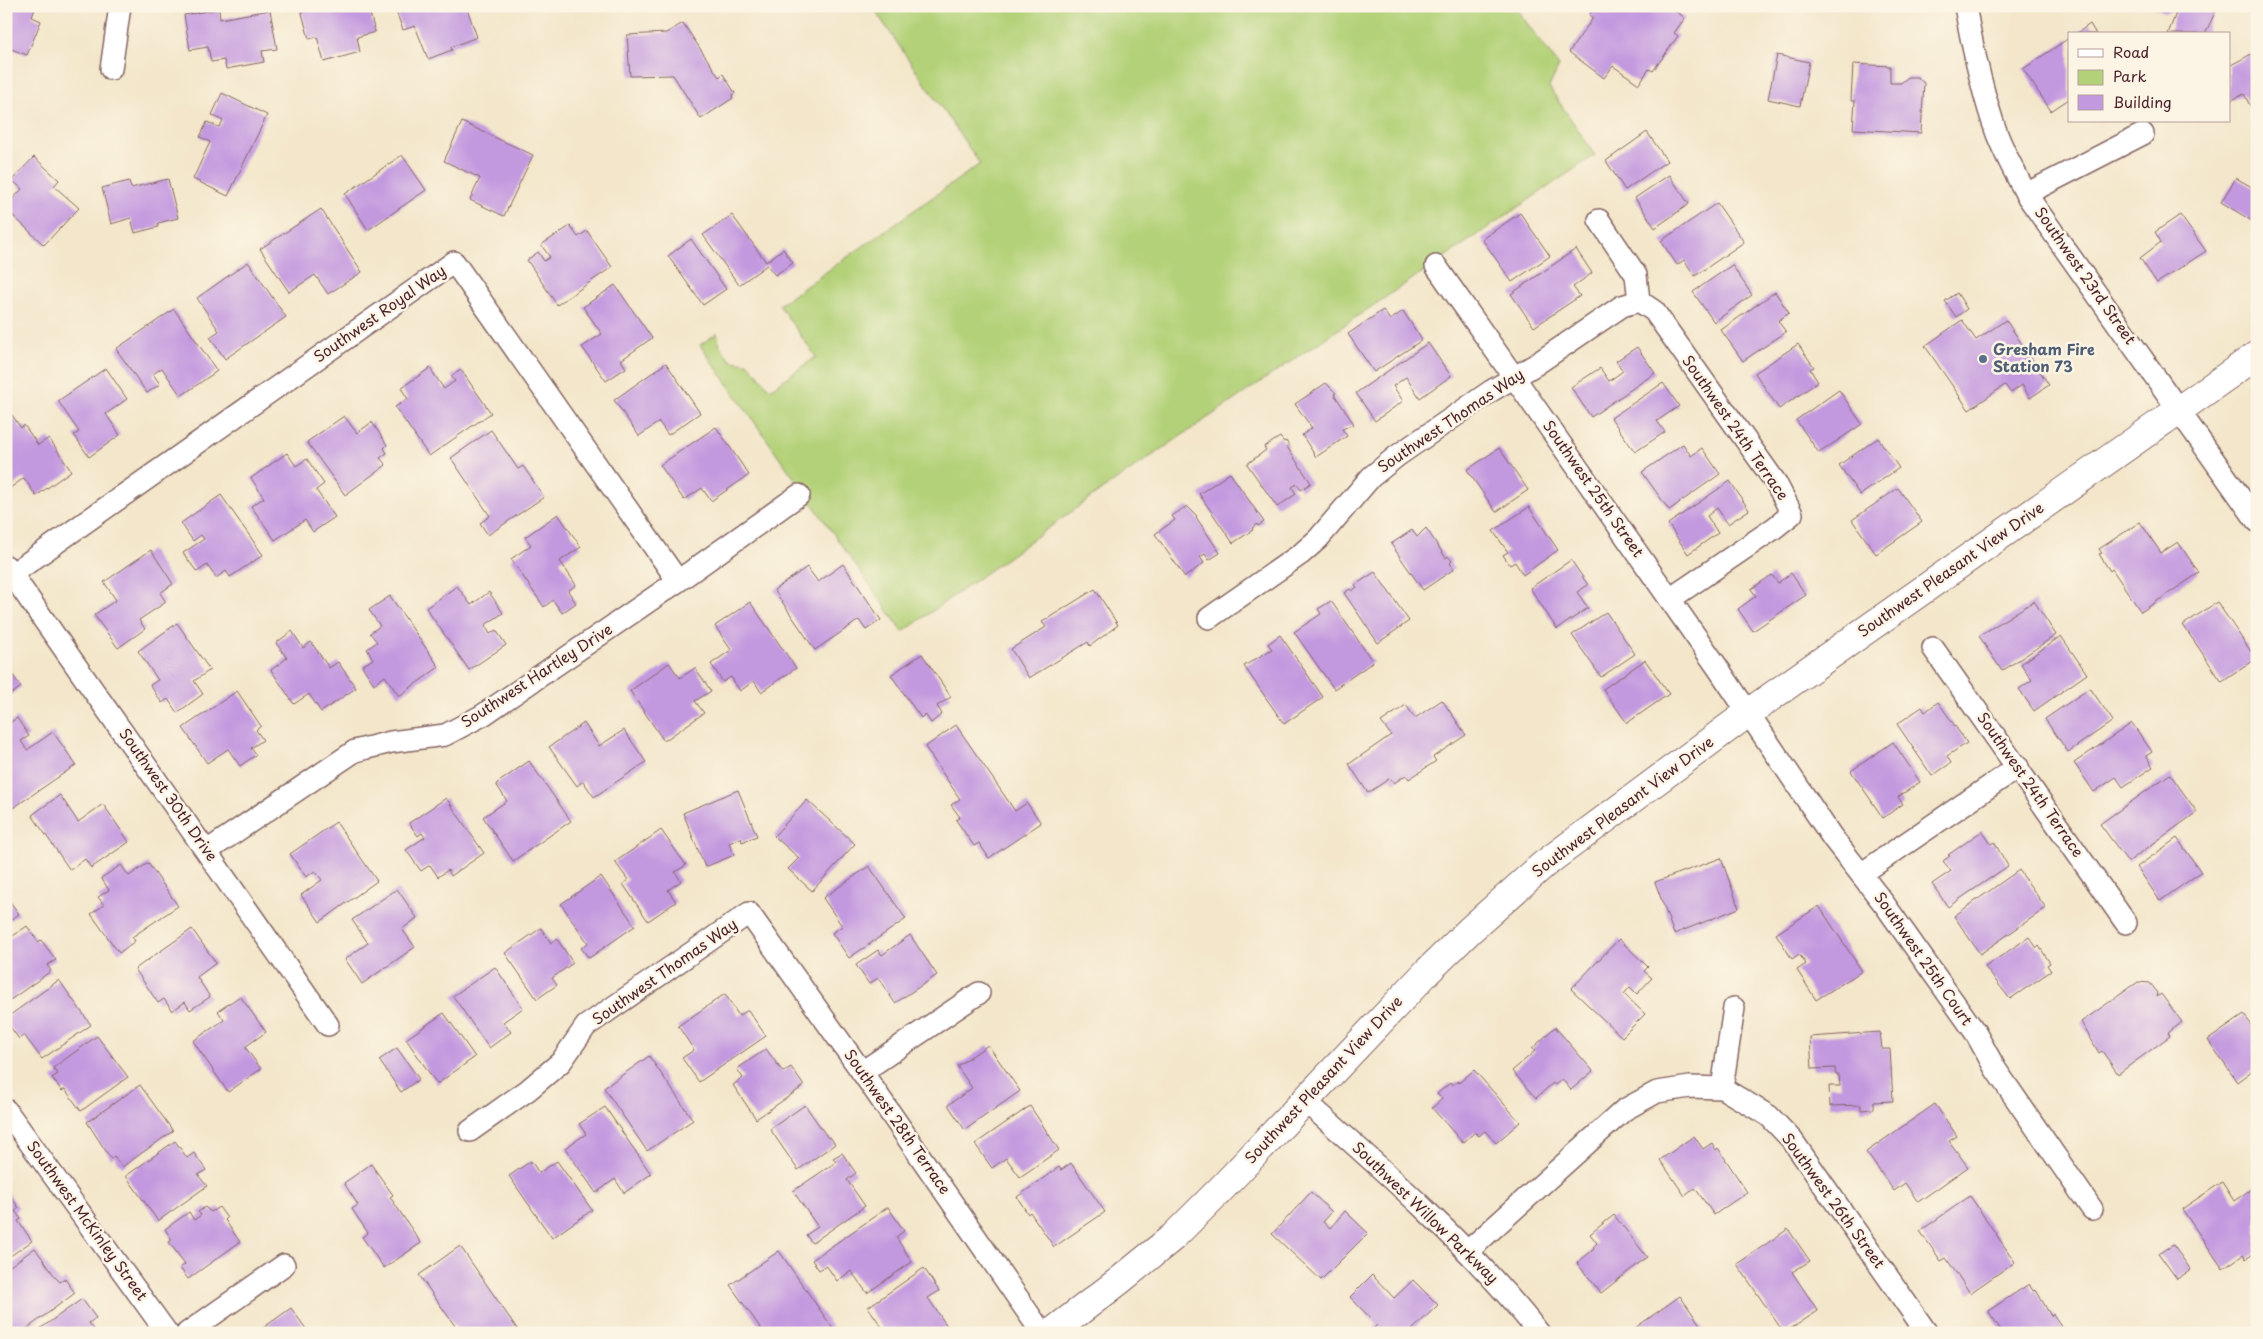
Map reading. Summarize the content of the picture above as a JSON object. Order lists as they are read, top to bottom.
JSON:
{
  "streets": {
    "main road": ["Southwest Pleasant View Drive"],
    "street": [
      "Southwest 23rd Street",
      "Southwest Royal Way",
      "Southwest Thomas Way",
      "Southwest 24th Terrace",
      "Southwest 25th Street",
      "Southwest Hartley Drive",
      "Southwest 30th Drive",
      "Southwest 25th Court",
      "Southwest 28th Terrace",
      "Southwest 26th Street",
      "Southwest Willow Parkway",
      "Southwest McKinley Street"
    ]
  },
  "crossings": [
    ["Southwest 23rd Street", "Southwest Pleasant View Drive"],
    ["Southwest Royal Way", "Southwest Hartley Drive"],
    ["Southwest Royal Way", "Southwest 30th Drive"],
    ["Southwest Thomas Way", "Southwest 24th Terrace"],
    ["Southwest Thomas Way", "Southwest 25th Street"],
    ["Southwest Thomas Way", "Southwest 28th Terrace"],
    ["Southwest 24th Terrace", "Southwest 25th Street"],
    ["Southwest 25th Street", "Southwest Pleasant View Drive"],
    ["Southwest 25th Street", "Southwest 25th Court"],
    ["Southwest Pleasant View Drive", "Southwest 25th Court"],
    ["Southwest Pleasant View Drive", "Southwest Willow Parkway"],
    ["Southwest Hartley Drive", "Southwest 30th Drive"]
  ],
  "places": ["Gresham Fire Station 73"],
  "legend": ["Road", "Park", "Building"]
}
